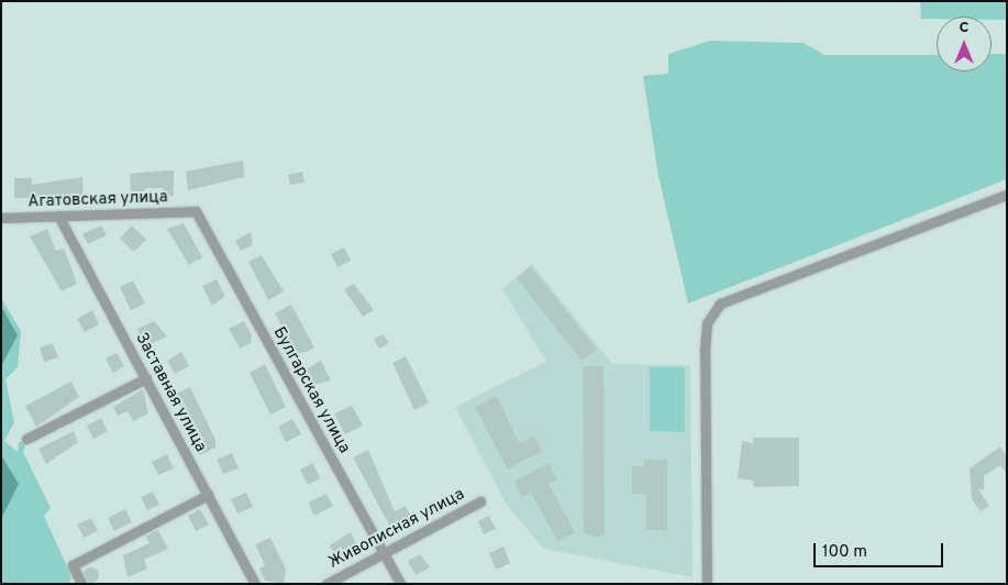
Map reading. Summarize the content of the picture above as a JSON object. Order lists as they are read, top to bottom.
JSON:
{
  "streets": {
    "street": [
      "Агатовская улица",
      "Булгарская улица",
      "Заставная улица",
      "Живописная улица"
    ]
  },
  "crossings": [
    ["Агатовская улица", "Булгарская улица"],
    ["Агатовская улица", "Заставная улица"],
    ["Булгарская улица", "Живописная улица"]
  ],
  "scale_bar": "100 m",
  "north": "top"
}
